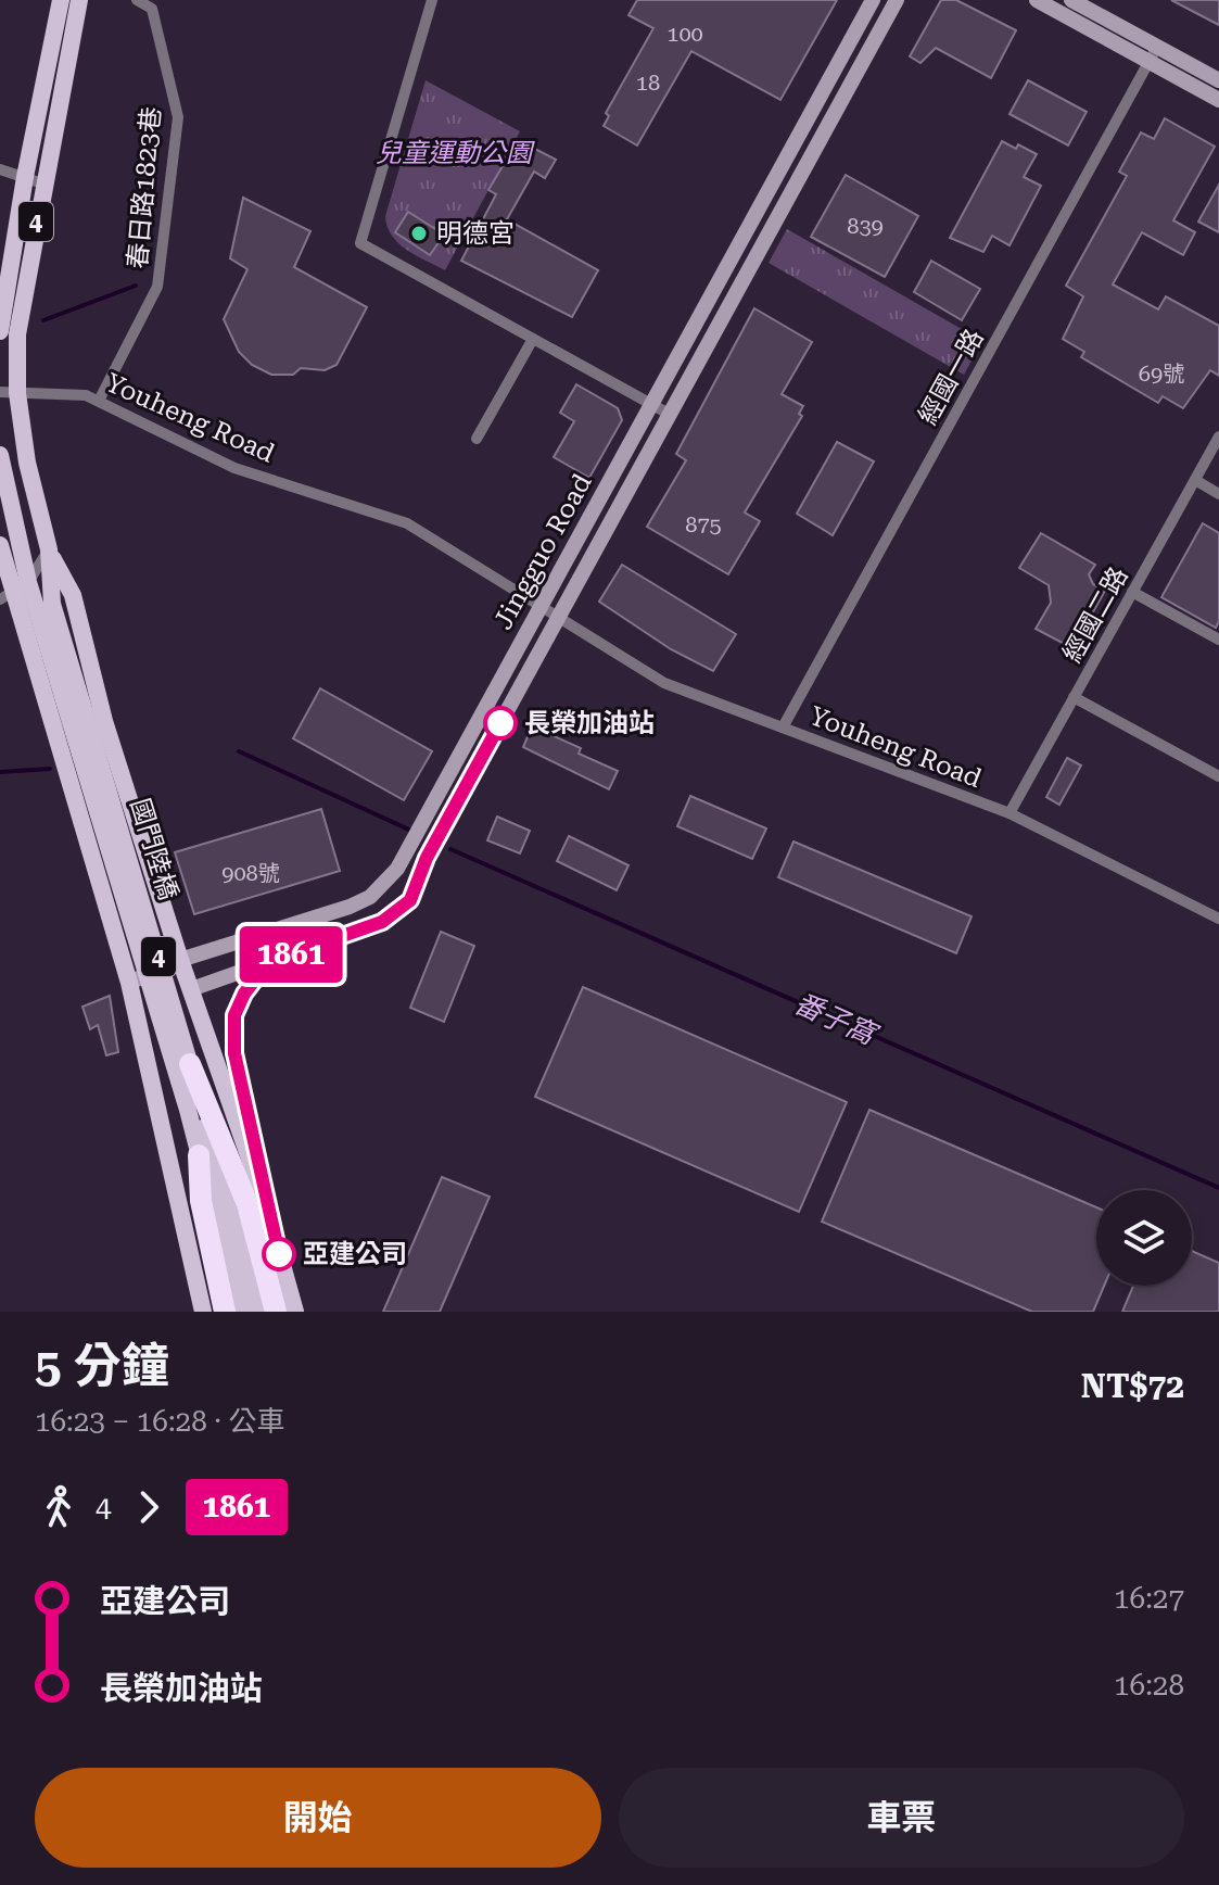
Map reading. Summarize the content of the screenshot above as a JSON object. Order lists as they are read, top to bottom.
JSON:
{
  "streets": {
    "main road": ["4", "國門陸橋"],
    "street": [
      "春日路1823巷",
      "經國一路",
      "Youheng Road",
      "Jingguo Road",
      "經國二路"
    ]
  },
  "crossings": [
    ["春日路1823巷", "Youheng Road"],
    ["4", "Youheng Road"],
    ["4", "Jingguo Road"],
    ["4", "國門陸橋"],
    ["經國一路", "Youheng Road"],
    ["Youheng Road", "Jingguo Road"],
    ["Youheng Road", "經國二路"]
  ],
  "water": ["番子窩"],
  "parks": ["兒童運動公園"],
  "places": ["明德宮", "長榮加油站", "亞建公司"],
  "lines": ["bus line 1861"],
  "house_numbers": [
    "100",
    "18",
    "839",
    "69號",
    "875",
    "908號"
  ],
  "page": {
    "on_map": "1861",
    "heading": ["5 分鐘", "16:23 – 16:28 · 公車", "NT$72"],
    "legs": ["4", "1861"],
    "list": [
      {
        "name": "亞建公司",
        "value": "16:27"
      },
      {
        "name": "長榮加油站",
        "value": "16:28"
      }
    ],
    "buttons": ["開始", "車票"]
  }
}
